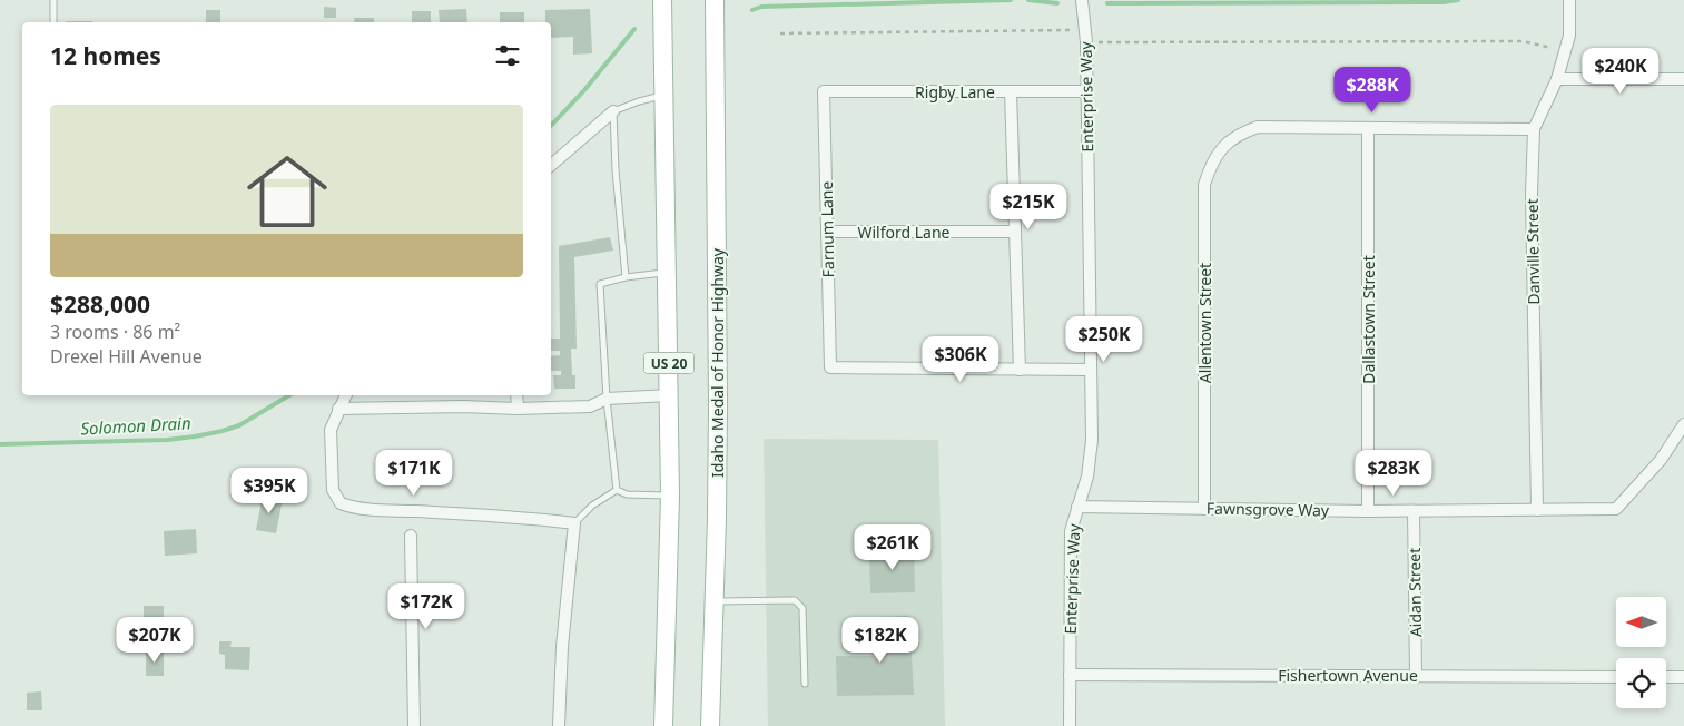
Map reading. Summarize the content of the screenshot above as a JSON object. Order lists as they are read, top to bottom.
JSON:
{
  "streets": {
    "main road": ["US 20", "Idaho Medal of Honor Highway"],
    "street": [
      "Rigby Lane",
      "Enterprise Way",
      "Farnum Lane",
      "Wilford Lane",
      "Danville Street",
      "Dallastown Street",
      "Allentown Street",
      "Fawnsgrove Way",
      "Aidan Street",
      "Fishertown Avenue"
    ]
  },
  "crossings": [
    ["Rigby Lane", "Enterprise Way"],
    ["Rigby Lane", "Farnum Lane"],
    ["Enterprise Way", "Fawnsgrove Way"],
    ["Enterprise Way", "Fishertown Avenue"],
    ["Farnum Lane", "Wilford Lane"],
    ["Danville Street", "Fawnsgrove Way"],
    ["Dallastown Street", "Allentown Street"],
    ["Dallastown Street", "Fawnsgrove Way"],
    ["Allentown Street", "Fawnsgrove Way"],
    ["Fawnsgrove Way", "Aidan Street"],
    ["Aidan Street", "Fishertown Avenue"]
  ],
  "water": ["Solomon Drain"],
  "north": "left",
  "page": {
    "heading": "12 homes",
    "price": [
      "$240K",
      "$288K",
      "$215K",
      "$250K",
      "$306K",
      "$171K",
      "$283K",
      "$395K",
      "$261K",
      "$172K",
      "$207K",
      "$182K"
    ],
    "list": [
      {
        "name": "$288,000",
        "note": "3 rooms · 86 m² · Drexel Hill Avenue"
      }
    ]
  }
}
